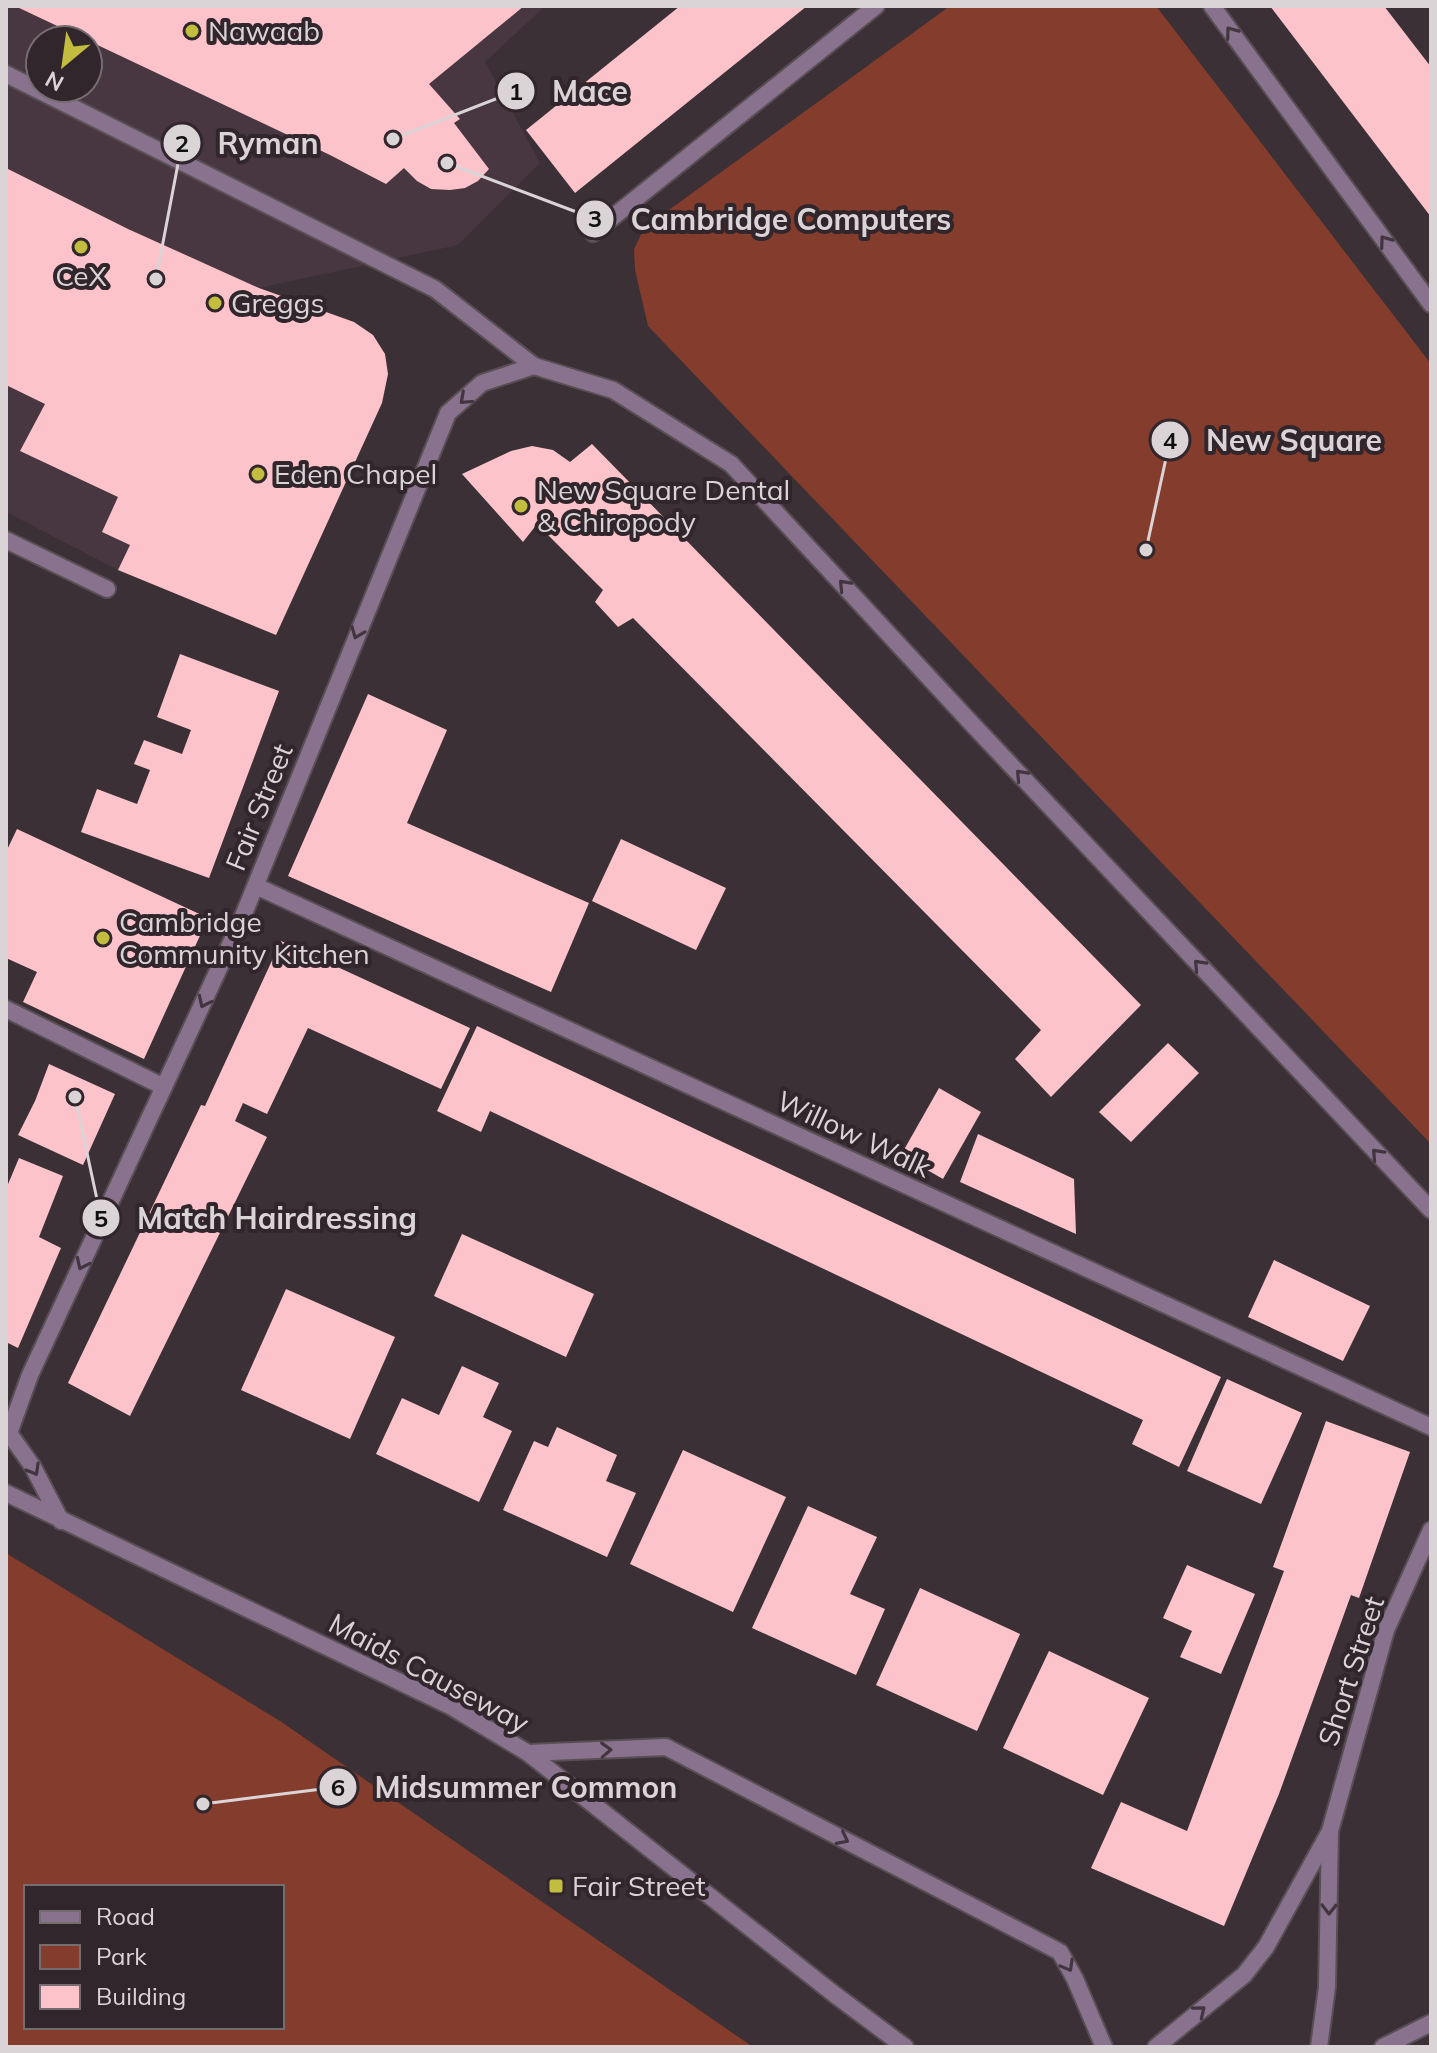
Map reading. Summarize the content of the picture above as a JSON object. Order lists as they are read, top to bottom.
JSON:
{
  "streets": {
    "street": [
      "Fair Street",
      "Willow Walk",
      "Short Street",
      "Maids Causeway"
    ]
  },
  "crossings": [
    ["Fair Street", "Willow Walk"],
    ["Fair Street", "Maids Causeway"]
  ],
  "one_way": ["Fair Street"],
  "places": {
    "other": [
      "Nawaab",
      "Mace",
      "Cambridge Computers",
      "CeX",
      "Ryman",
      "Greggs",
      "Eden Chapel",
      "New Square Dental & Chiropody",
      "New Square",
      "Cambridge Community Kitchen",
      "Match Hairdressing",
      "Midsummer Common"
    ],
    "transit": ["Fair Street"]
  },
  "legend": ["Road", "Park", "Building"],
  "north": "bottom left"
}
